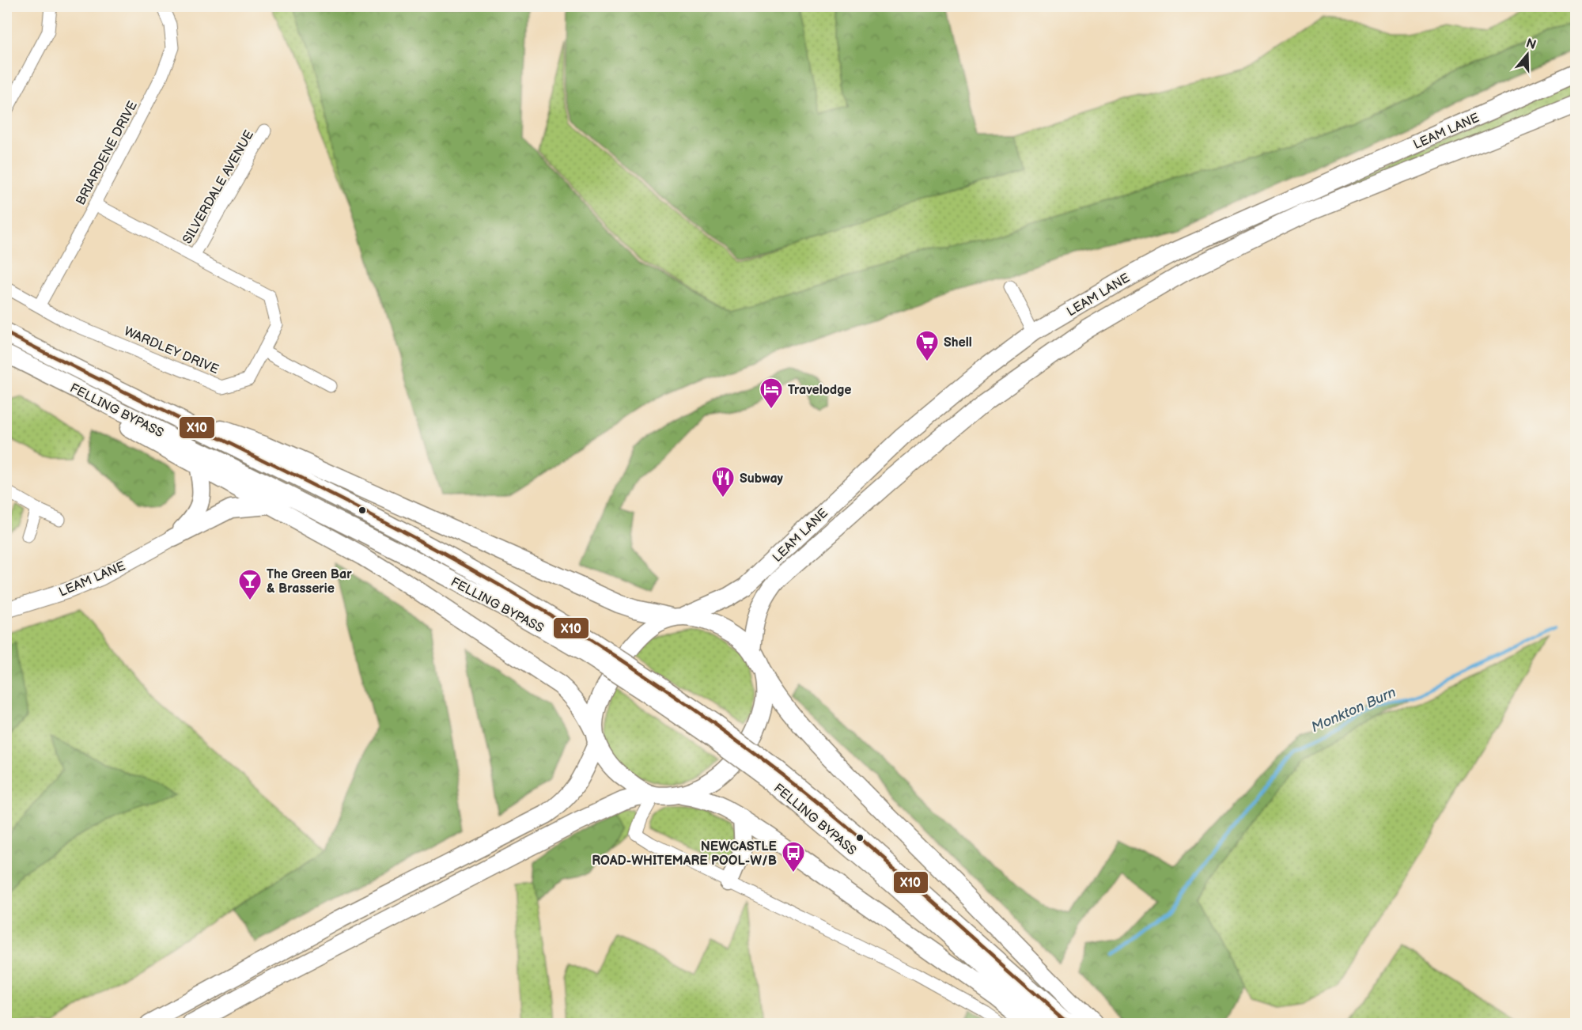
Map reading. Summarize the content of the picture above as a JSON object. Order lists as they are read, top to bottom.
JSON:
{
  "streets": {
    "highway": ["LEAM LANE", "FELLING BYPASS"],
    "street": ["BRIARDENE DRIVE", "SILVERDALE AVENUE", "WARDLEY DRIVE"]
  },
  "crossings": [
    ["BRIARDENE DRIVE", "WARDLEY DRIVE"],
    ["SILVERDALE AVENUE", "WARDLEY DRIVE"]
  ],
  "water": ["Monkton Burn"],
  "places": {
    "supermarket": ["Shell"],
    "hotel": ["Travelodge"],
    "restaurant": ["Subway"],
    "bar": ["The Green Bar & Brasserie"],
    "bus stop": ["NEWCASTLE ROAD-WHITEMARE POOL-W/B"]
  },
  "lines": ["transit line X10"],
  "north": "top"
}
